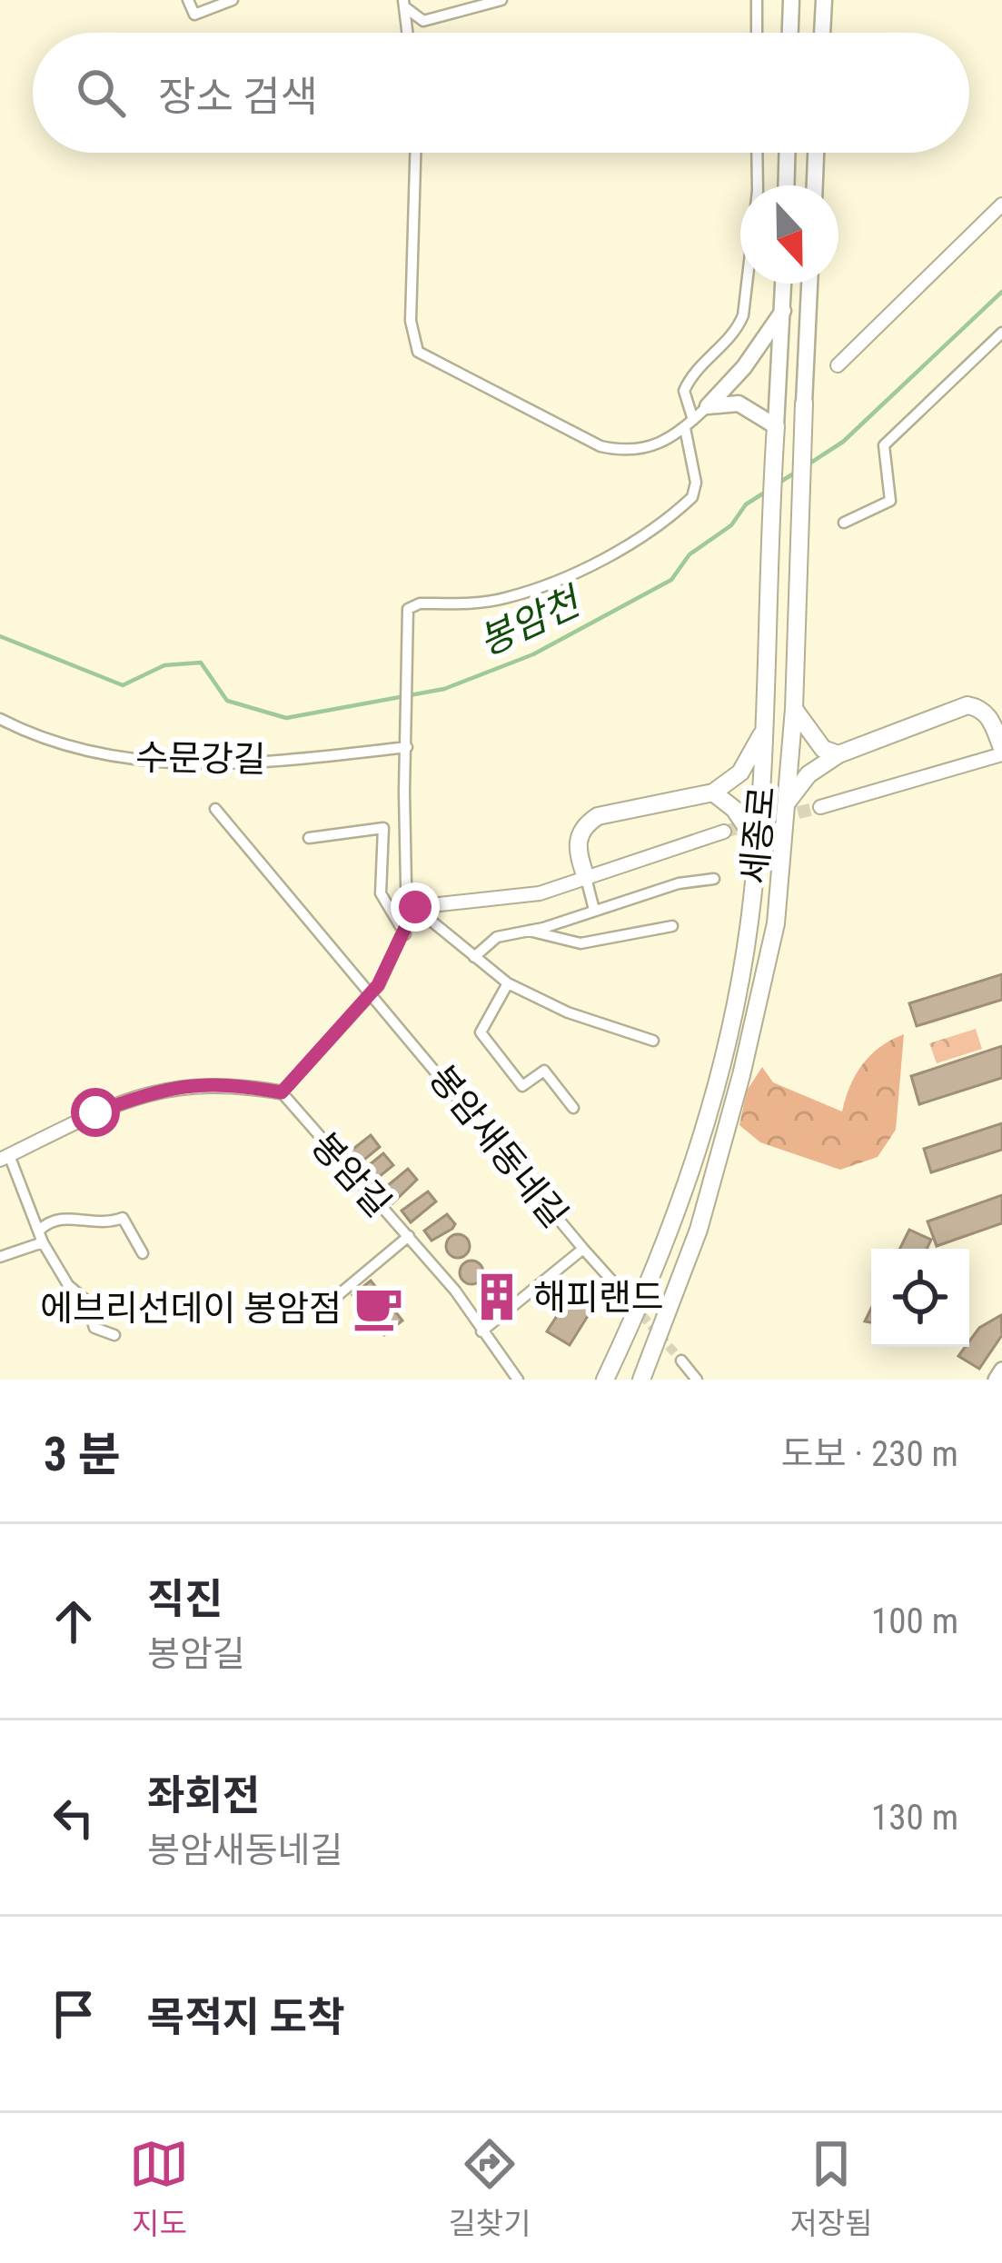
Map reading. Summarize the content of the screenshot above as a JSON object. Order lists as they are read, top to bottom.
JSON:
{
  "streets": {
    "highway": ["세종로"],
    "street": ["수문강길", "봉암새동네길", "봉암길"]
  },
  "crossings": [
    ["봉암새동네길", "봉암길"]
  ],
  "water": ["봉암천"],
  "places": {
    "building": ["해피랜드"],
    "cafe": ["에브리선데이 봉암점"]
  },
  "north": "bottom",
  "page": {
    "search": "장소 검색",
    "heading": ["3 분", "도보 · 230 m"],
    "list": [
      ["직진", "봉암길", "100 m"],
      ["좌회전", "봉암새동네길", "130 m"],
      "목적지 도착"
    ],
    "nav": ["지도", "길찾기", "저장됨"]
  }
}
